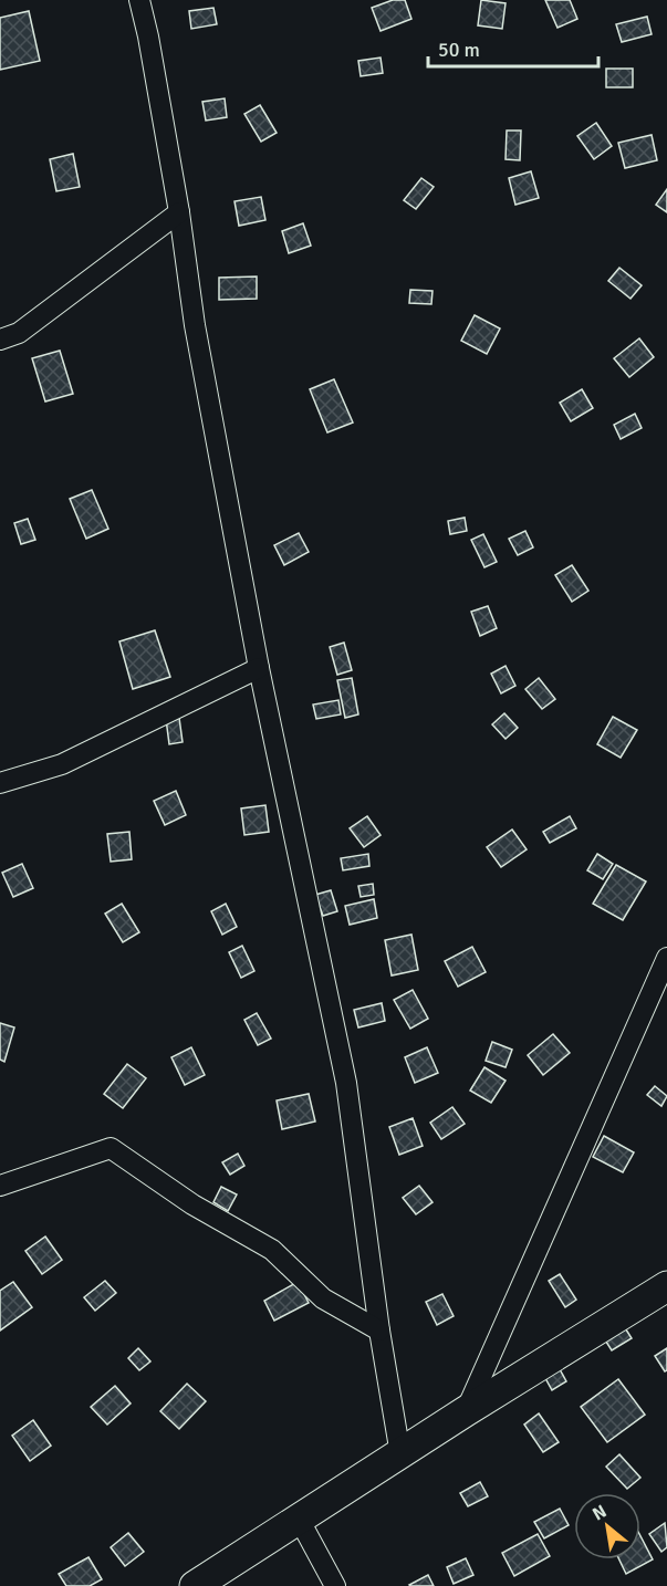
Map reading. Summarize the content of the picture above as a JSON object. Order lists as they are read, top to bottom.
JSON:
{
  "scale_bar": "50 m",
  "north": "top left"
}
